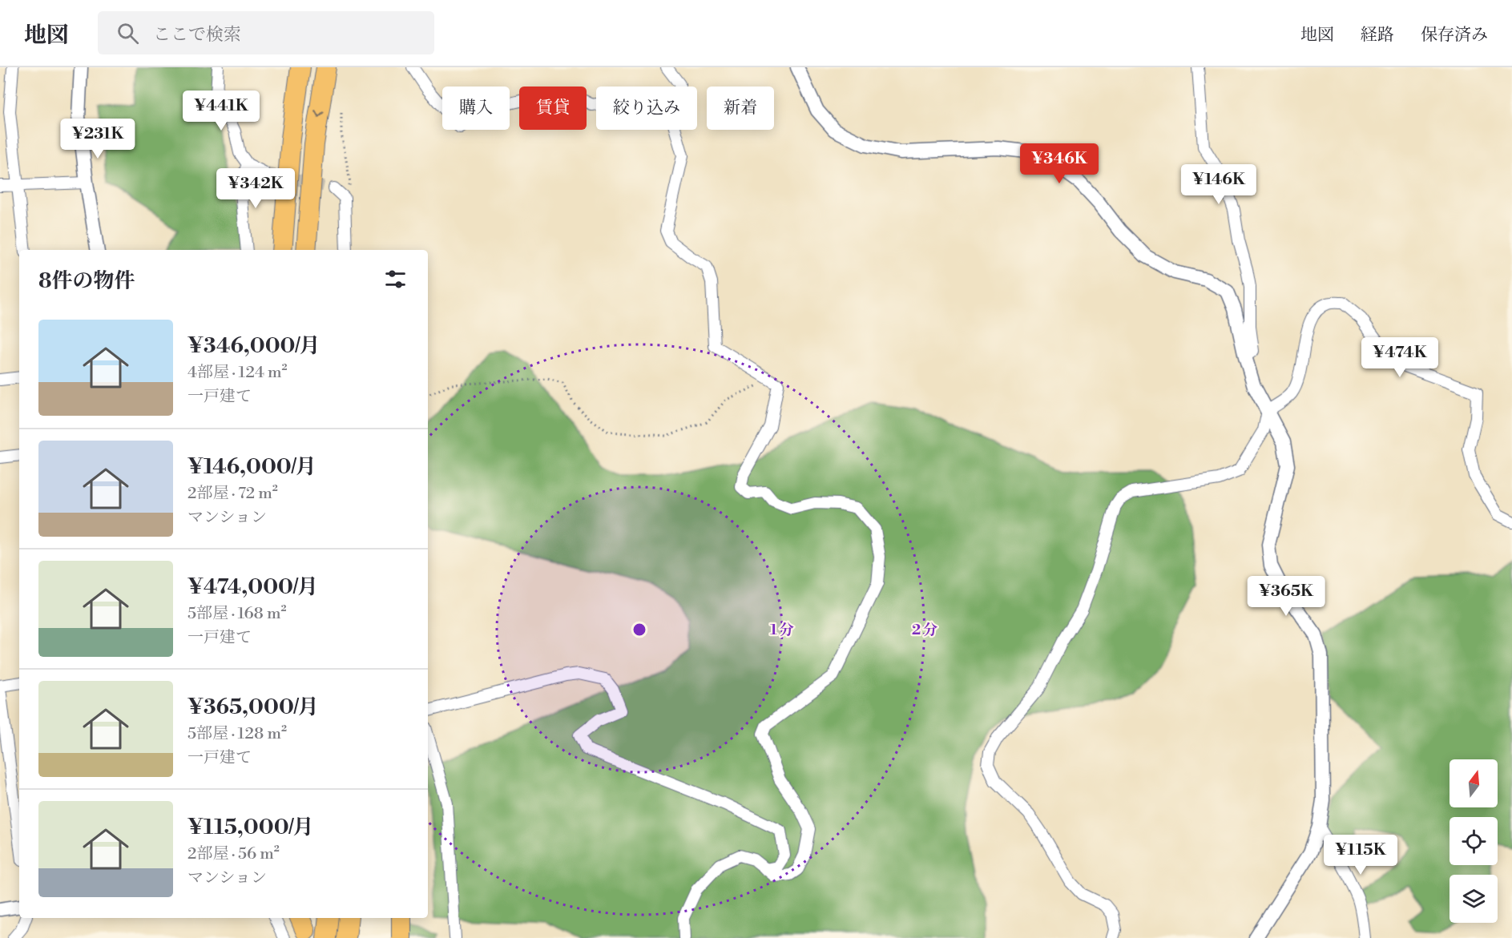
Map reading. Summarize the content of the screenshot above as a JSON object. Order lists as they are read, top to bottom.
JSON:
{
  "north": "top",
  "page": {
    "header": "地図",
    "search": "ここで検索",
    "nav": ["地図", "経路", "保存済み"],
    "chip": [
      "購入",
      "賃貸",
      "絞り込み",
      "新着"
    ],
    "price": [
      "¥441K",
      "¥231K",
      "¥346K",
      "¥146K",
      "¥342K",
      "¥474K",
      "¥365K",
      "¥115K"
    ],
    "heading": "8件の物件",
    "list": [
      {
        "name": "¥346,000/月",
        "note": "4部屋 · 124 m² · 一戸建て"
      },
      {
        "name": "¥146,000/月",
        "note": "2部屋 · 72 m² · マンション"
      },
      {
        "name": "¥474,000/月",
        "note": "5部屋 · 168 m² · 一戸建て"
      },
      {
        "name": "¥365,000/月",
        "note": "5部屋 · 128 m² · 一戸建て"
      },
      {
        "name": "¥115,000/月",
        "note": "2部屋 · 56 m² · マンション"
      }
    ]
  },
  "rings": ["1 分", "2 分"]
}
